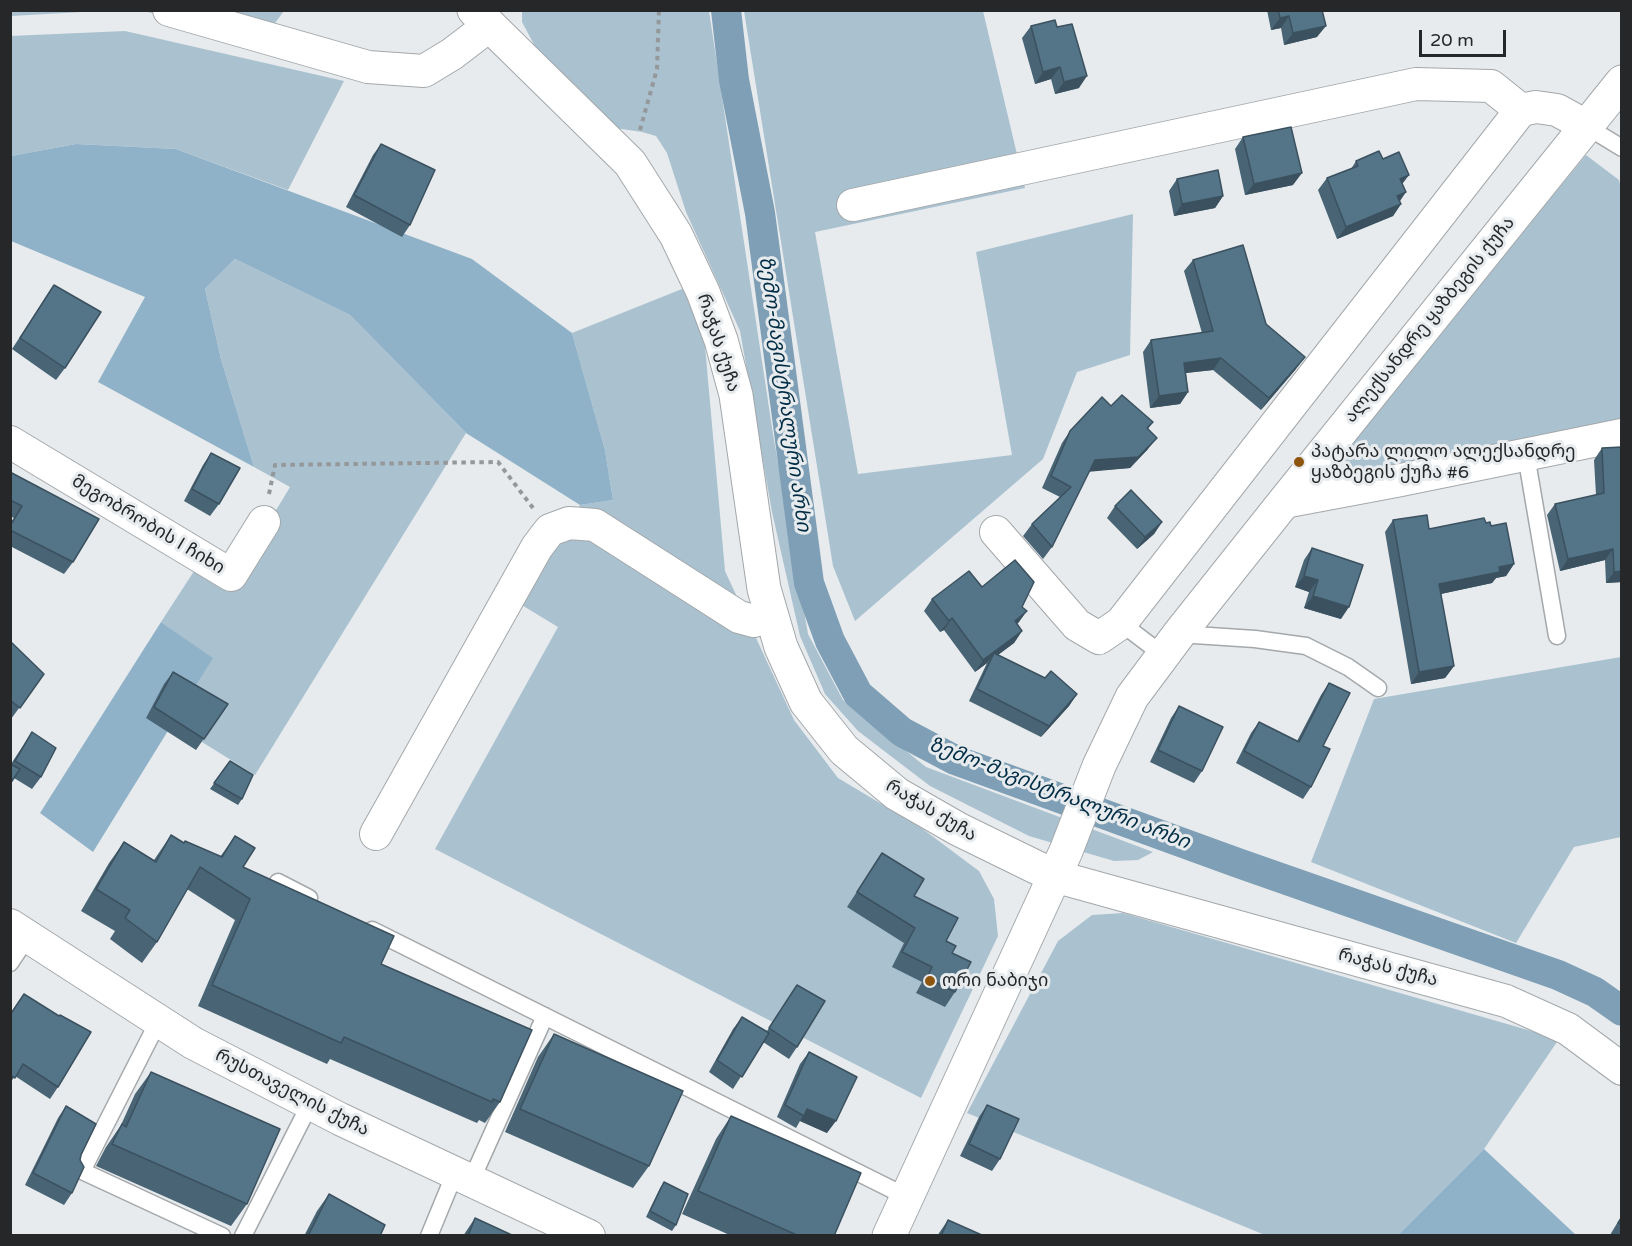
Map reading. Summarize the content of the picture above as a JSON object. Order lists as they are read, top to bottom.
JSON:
{
  "streets": {
    "street": [
      "ალექსანდრე ყაზბეგის ქუჩა",
      "რაჭას ქუჩა",
      "მეგობრობის I ჩიხი",
      "რუსთაველის ქუჩა"
    ]
  },
  "crossings": [
    ["ალექსანდრე ყაზბეგის ქუჩა", "რაჭას ქუჩა"]
  ],
  "water": ["ზემო-მაგისტრალური არხი"],
  "places": ["პატარა ლილო ალექსანდრე ყაზბეგის ქუჩა #6", "ორი ნაბიჯი"],
  "scale_bar": "20 m"
}
